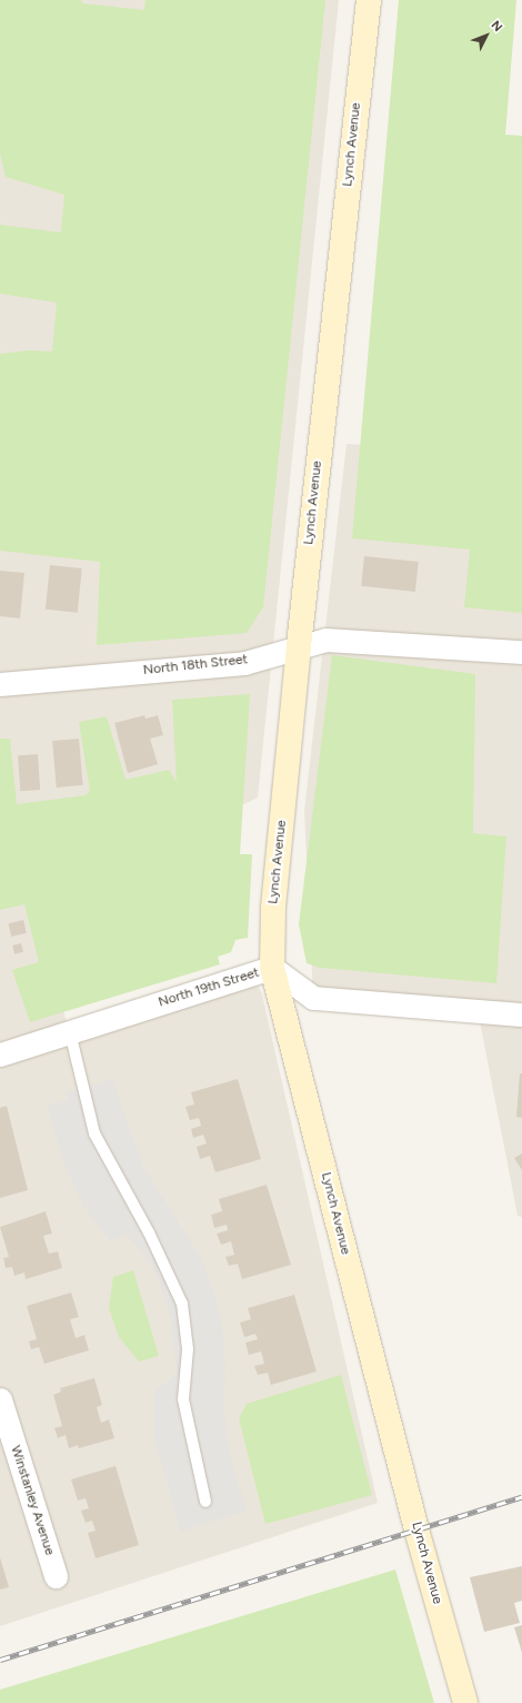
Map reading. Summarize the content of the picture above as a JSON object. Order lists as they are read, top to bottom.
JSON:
{
  "streets": {
    "street": [
      "Lynch Avenue",
      "North 18th Street",
      "North 19th Street",
      "Winstanley Avenue"
    ]
  },
  "crossings": [
    ["Lynch Avenue", "North 18th Street"],
    ["Lynch Avenue", "North 19th Street"]
  ],
  "north": "top right"
}
